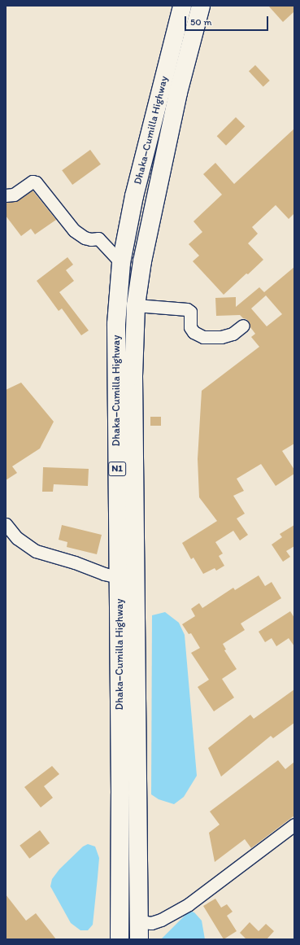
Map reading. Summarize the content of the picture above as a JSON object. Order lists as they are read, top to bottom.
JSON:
{
  "streets": {
    "highway": ["Dhaka–Cumilla Highway", "N1"]
  },
  "scale_bar": "50 m"
}
